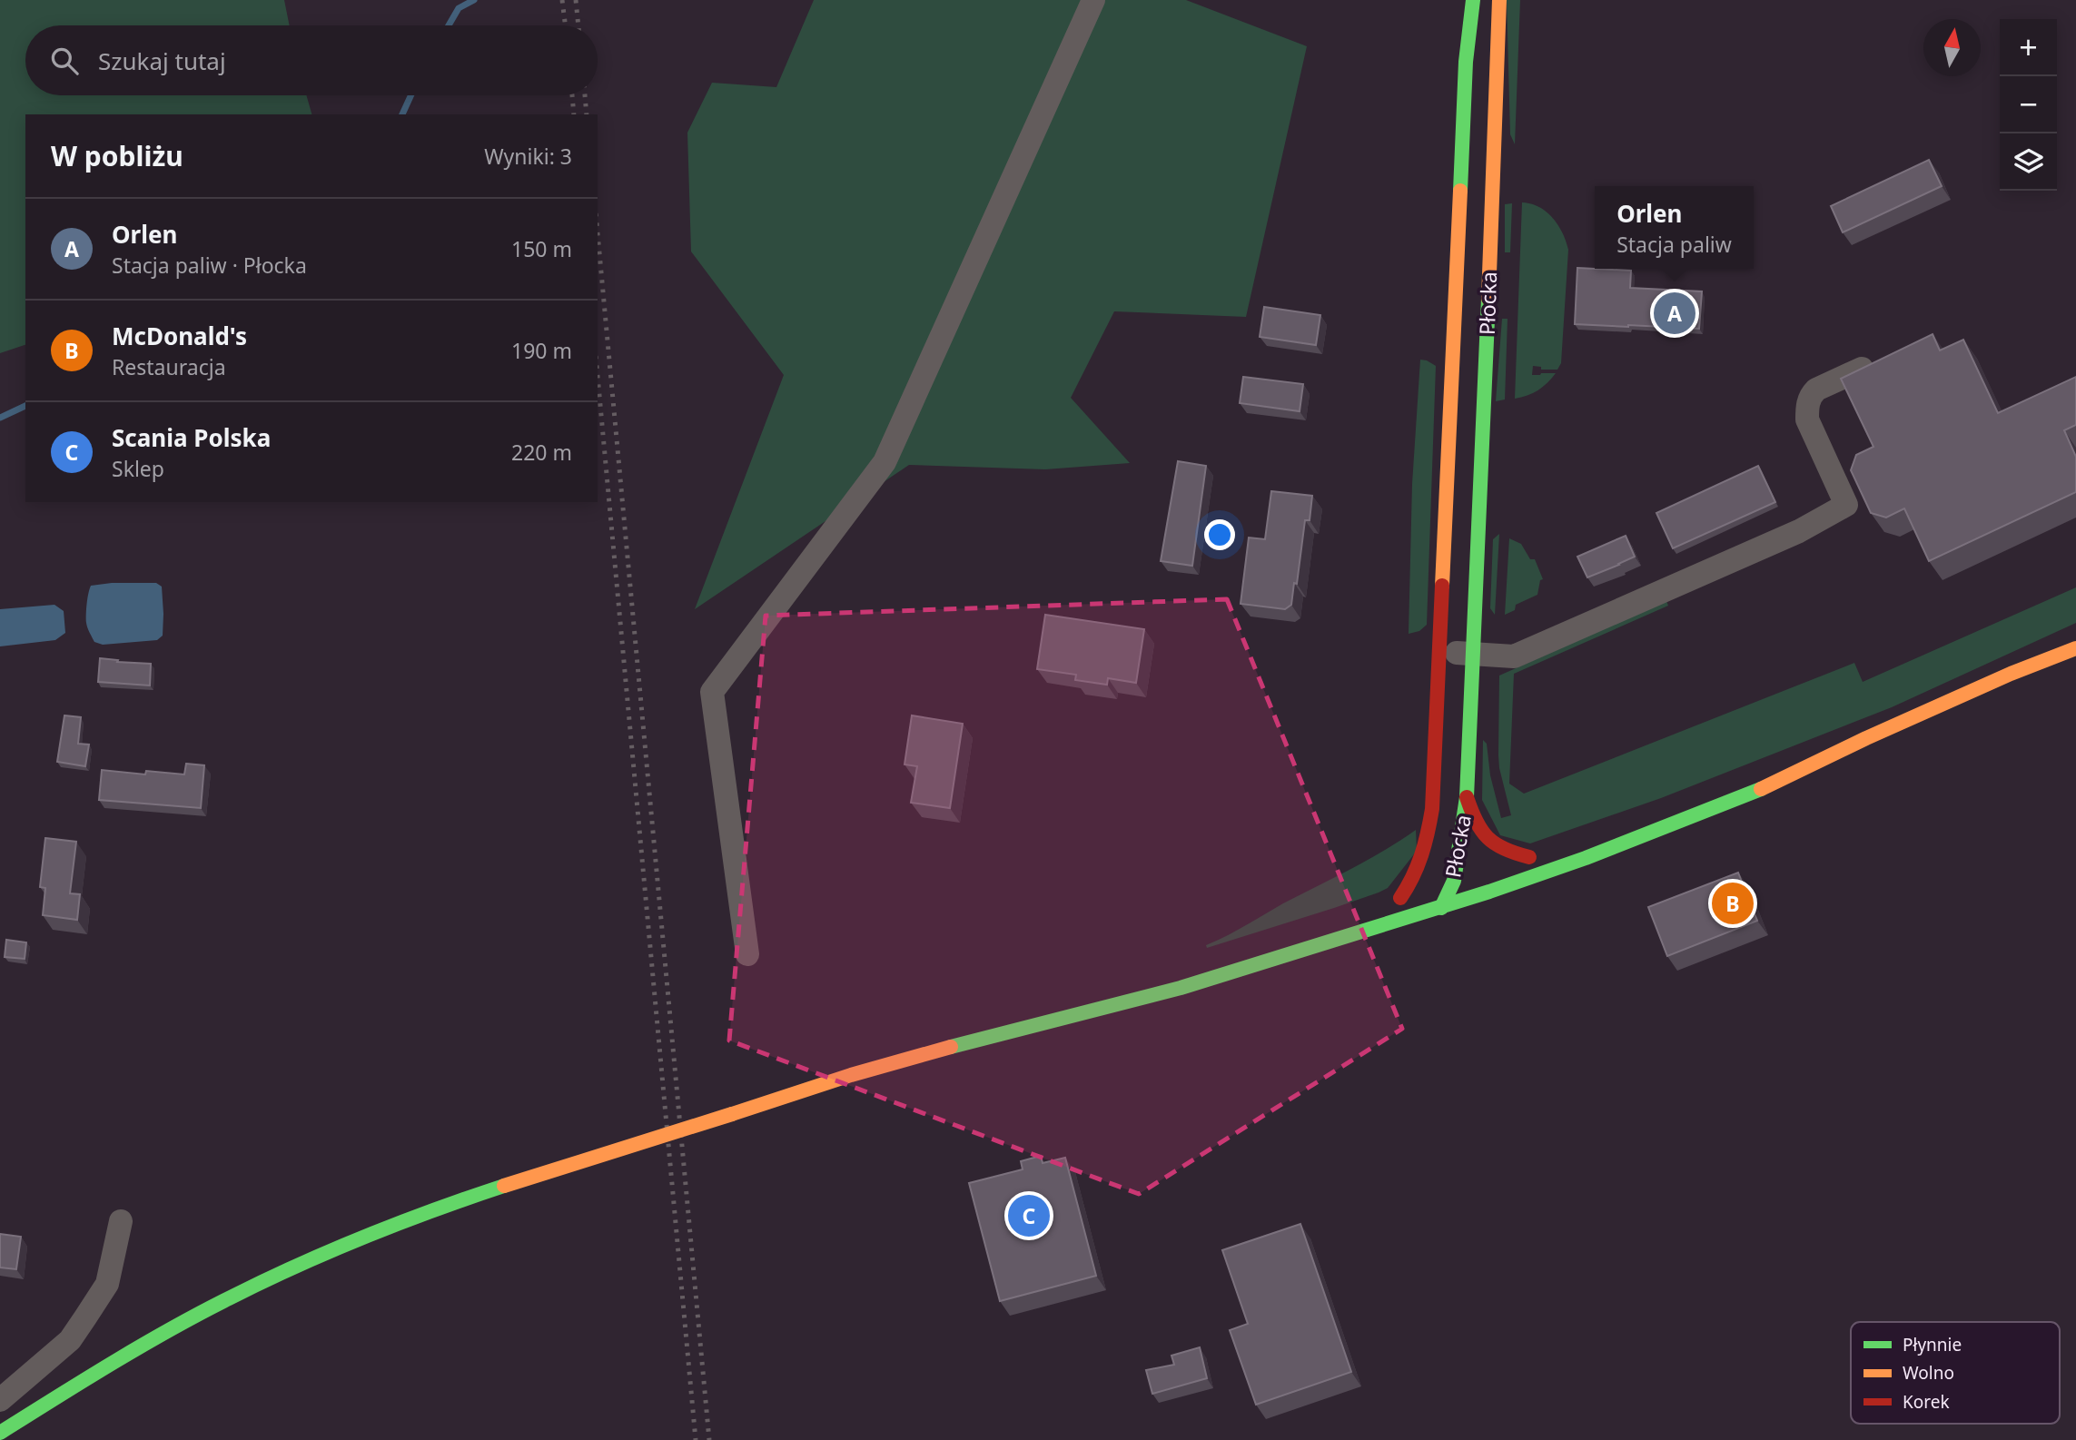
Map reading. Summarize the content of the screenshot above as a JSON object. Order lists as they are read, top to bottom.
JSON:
{
  "streets": {
    "main road": ["Płocka"]
  },
  "legend": ["Płynnie", "Wolno", "Korek"],
  "north": "top",
  "page": {
    "map_buttons": ["+", "−"],
    "search": "Szukaj tutaj",
    "heading": ["W pobliżu", "Wyniki: 3"],
    "popup": ["Orlen", "Stacja paliw"],
    "list": [
      {
        "mark": "A",
        "name": "Orlen",
        "note": "Stacja paliw · Płocka",
        "value": "150 m"
      },
      {
        "mark": "B",
        "name": "McDonald's",
        "note": "Restauracja",
        "value": "190 m"
      },
      {
        "mark": "C",
        "name": "Scania Polska",
        "note": "Sklep",
        "value": "220 m"
      }
    ],
    "pins": ["A", "B", "C"]
  }
}
